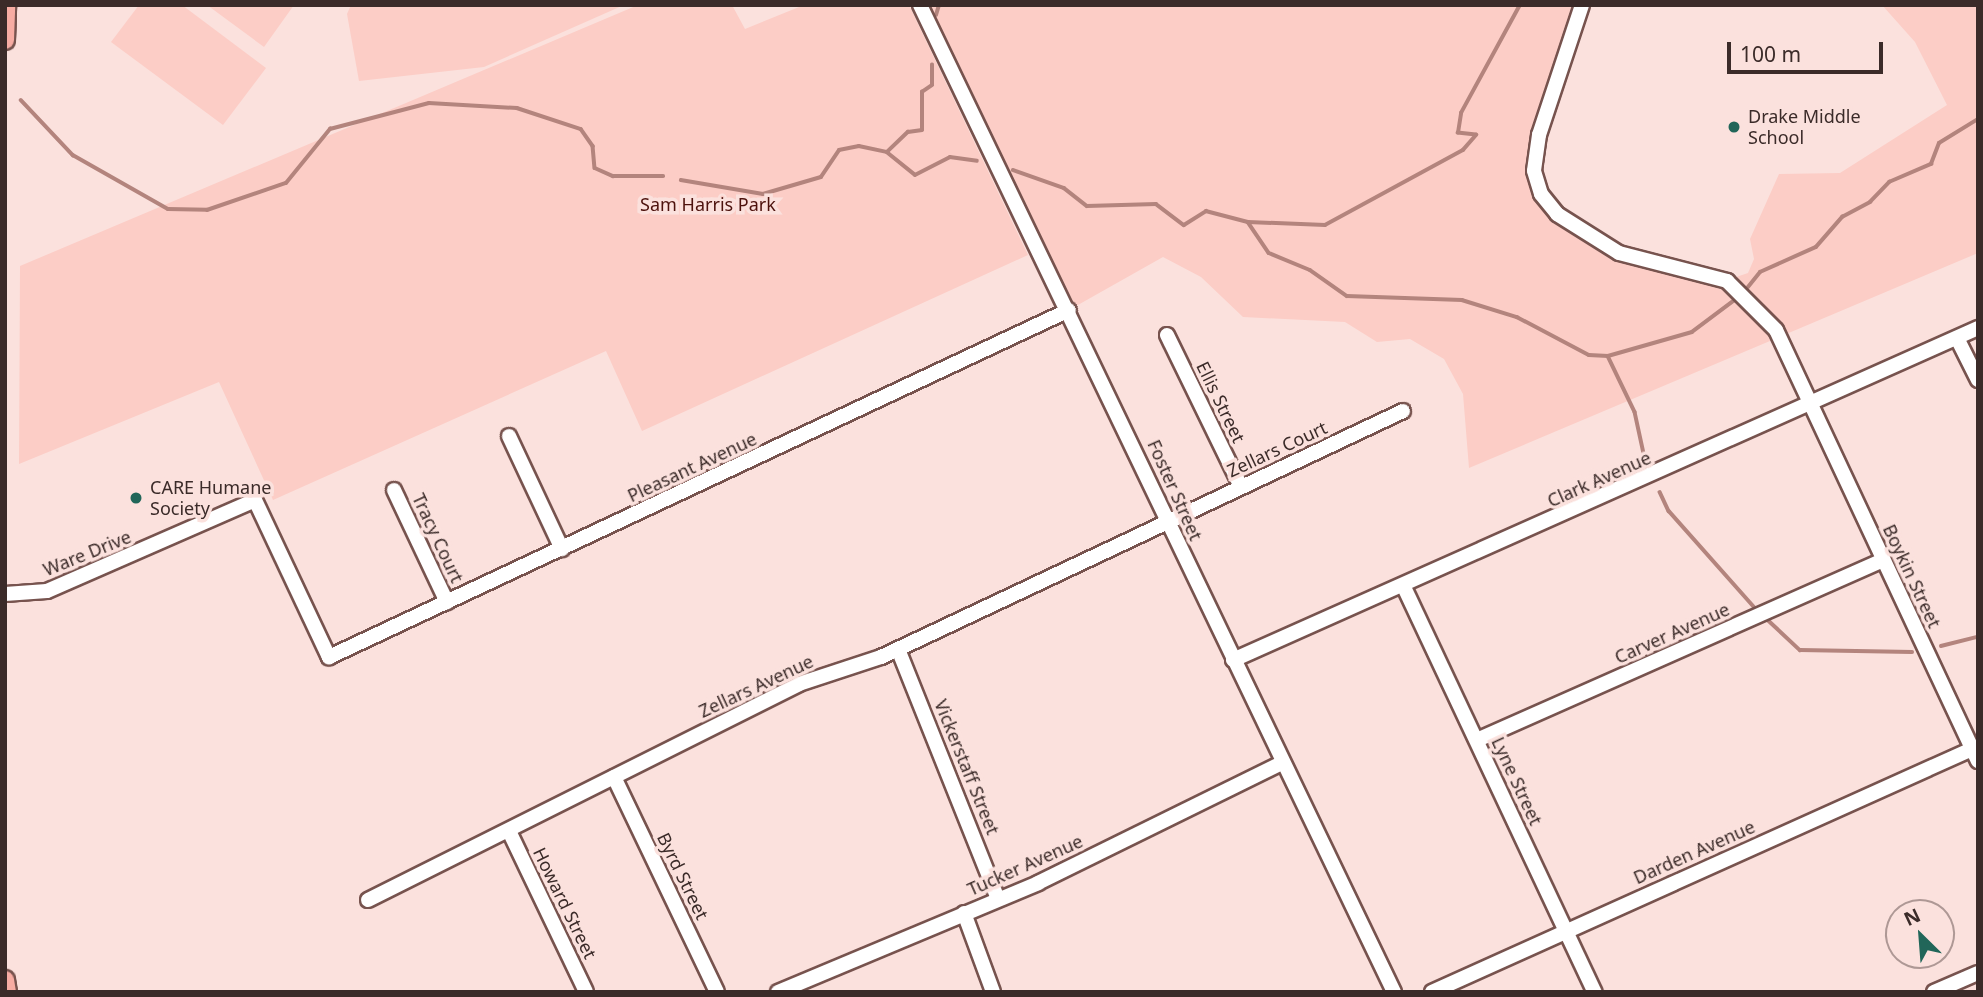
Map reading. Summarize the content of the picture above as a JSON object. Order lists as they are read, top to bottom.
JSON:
{
  "streets": {
    "street": [
      "Ellis Street",
      "Zellars Court",
      "Pleasant Avenue",
      "Clark Avenue",
      "Foster Street",
      "Tracy Court",
      "Ware Drive",
      "Boykin Street",
      "Carver Avenue",
      "Zellars Avenue",
      "Vickerstaff Street",
      "Lyne Street",
      "Darden Avenue",
      "Tucker Avenue",
      "Byrd Street",
      "Howard Street"
    ]
  },
  "crossings": [
    ["Ellis Street", "Zellars Court"],
    ["Zellars Court", "Foster Street"],
    ["Zellars Court", "Zellars Avenue"],
    ["Pleasant Avenue", "Foster Street"],
    ["Pleasant Avenue", "Tracy Court"],
    ["Pleasant Avenue", "Ware Drive"],
    ["Clark Avenue", "Foster Street"],
    ["Clark Avenue", "Boykin Street"],
    ["Clark Avenue", "Lyne Street"],
    ["Foster Street", "Zellars Avenue"],
    ["Foster Street", "Tucker Avenue"],
    ["Boykin Street", "Carver Avenue"],
    ["Boykin Street", "Darden Avenue"],
    ["Carver Avenue", "Lyne Street"],
    ["Zellars Avenue", "Vickerstaff Street"],
    ["Zellars Avenue", "Byrd Street"],
    ["Zellars Avenue", "Howard Street"],
    ["Vickerstaff Street", "Tucker Avenue"],
    ["Lyne Street", "Darden Avenue"]
  ],
  "parks": ["Sam Harris Park"],
  "places": ["Drake Middle School", "CARE Humane Society"],
  "scale_bar": "100 m",
  "north": "top left"
}
